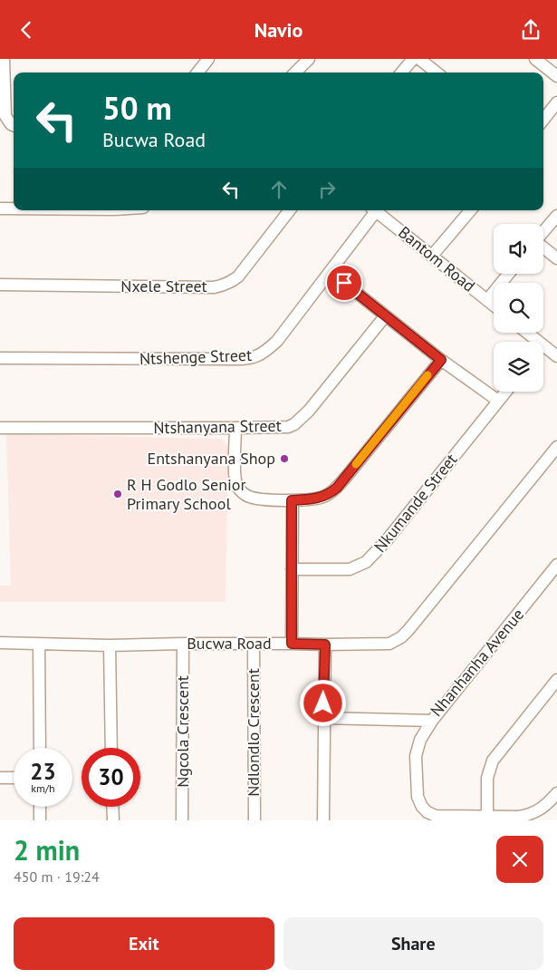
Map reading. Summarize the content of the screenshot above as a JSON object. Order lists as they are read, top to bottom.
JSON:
{
  "streets": {
    "street": [
      "Bantom Road",
      "Nxele Street",
      "Ntshenge Street",
      "Ntshanyana Street",
      "Nkumande Street",
      "Bucwa Road",
      "Nhanhanha Avenue",
      "Ngcola Crescent",
      "Ndlondlo Crescent"
    ]
  },
  "crossings": [
    ["Bucwa Road", "Ngcola Crescent"],
    ["Bucwa Road", "Ndlondlo Crescent"]
  ],
  "places": ["Entshanyana Shop", "R H Godlo Senior Primary School"],
  "page": {
    "header": "Navio",
    "turn": ["50 m", "Bucwa Road"],
    "speed": "23 km/h",
    "limit": "30",
    "heading": ["2 min", "450 m · 19:24"],
    "buttons": ["Exit", "Share"]
  }
}
